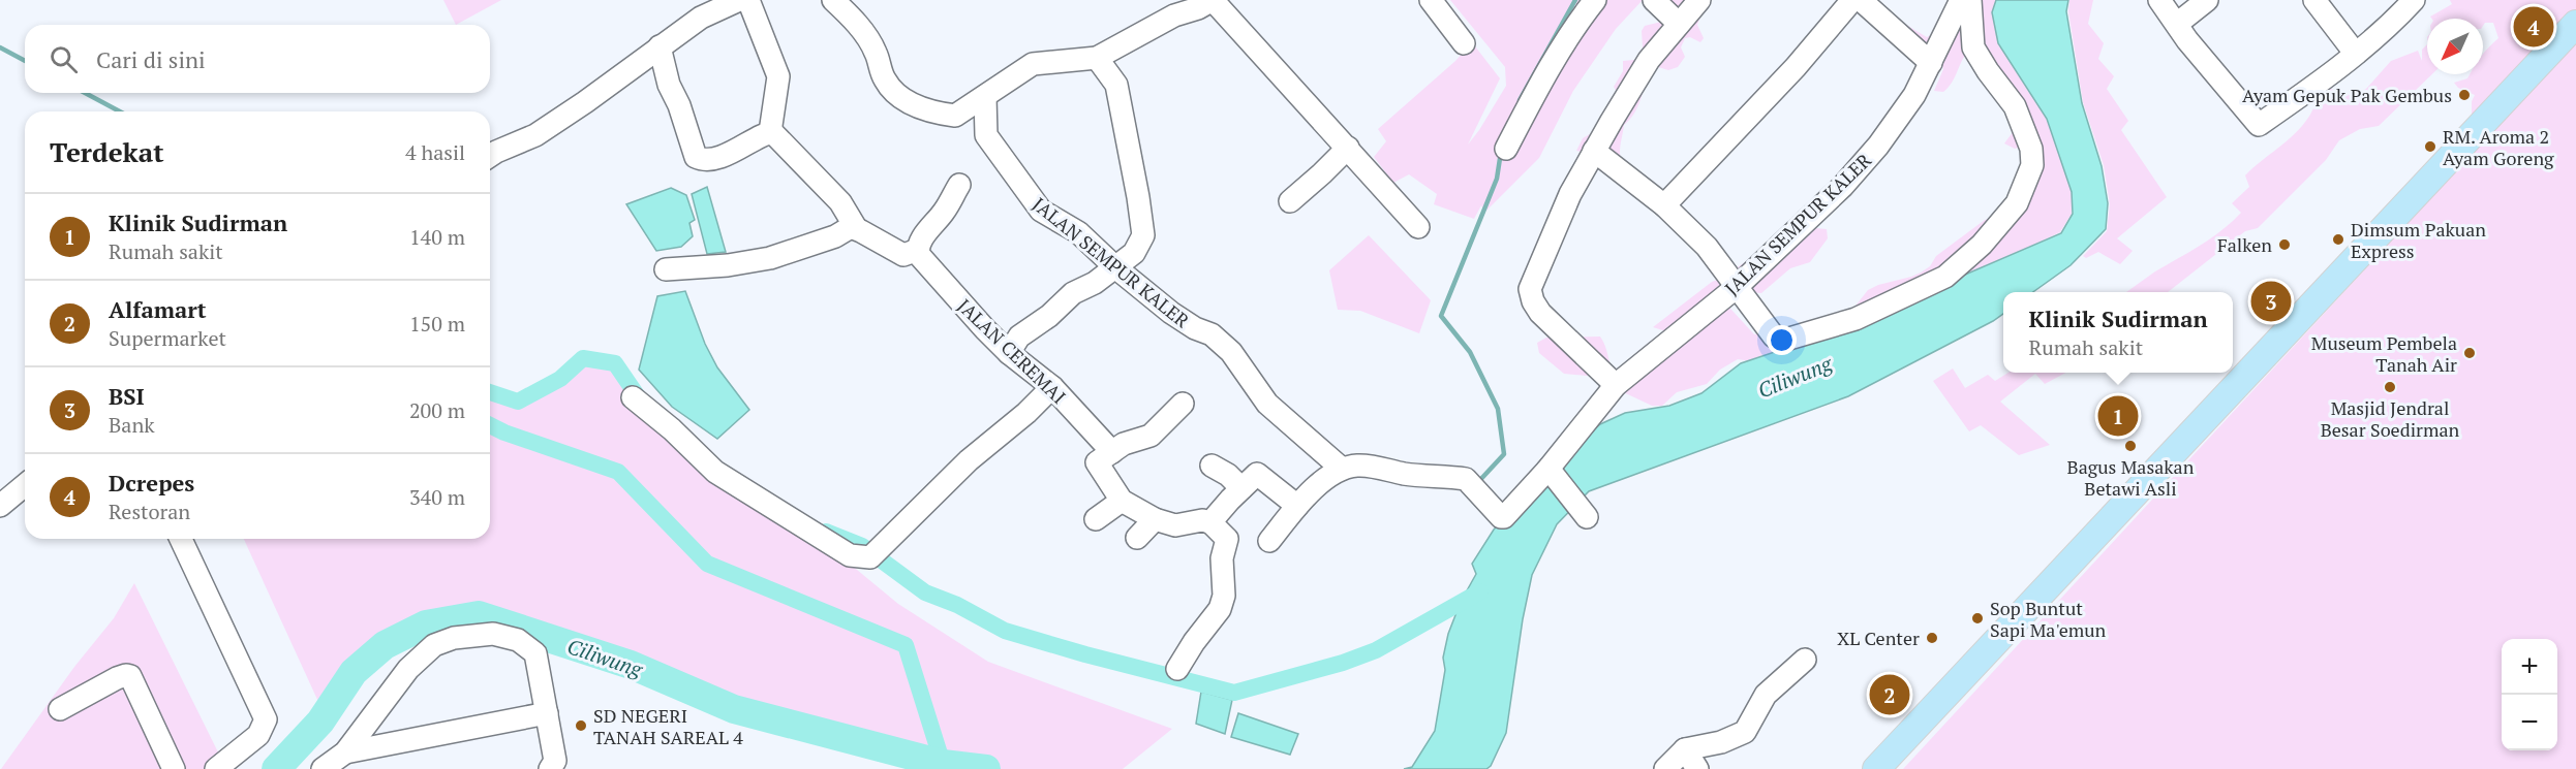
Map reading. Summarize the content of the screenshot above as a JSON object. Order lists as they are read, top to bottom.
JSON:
{
  "streets": {
    "street": ["JALAN SEMPUR KALER", "JALAN CEREMAI"]
  },
  "water": ["Ciliwung"],
  "places": [
    "Ayam Gepuk Pak Gembus",
    "RM. Aroma 2 Ayam Goreng",
    "Dimsum Pakuan Express",
    "Falken",
    "Museum Pembela Tanah Air",
    "Masjid Jendral Besar Soedirman",
    "Bagus Masakan Betawi Asli",
    "Sop Buntut Sapi Ma'emun",
    "XL Center",
    "SD NEGERI TANAH SAREAL 4"
  ],
  "north": "bottom left",
  "page": {
    "pins": [
      "4",
      "3",
      "1",
      "2"
    ],
    "search": "Cari di sini",
    "heading": ["Terdekat", "4 hasil"],
    "list": [
      {
        "mark": "1",
        "name": "Klinik Sudirman",
        "note": "Rumah sakit",
        "value": "140 m"
      },
      {
        "mark": "2",
        "name": "Alfamart",
        "note": "Supermarket",
        "value": "150 m"
      },
      {
        "mark": "3",
        "name": "BSI",
        "note": "Bank",
        "value": "200 m"
      },
      {
        "mark": "4",
        "name": "Dcrepes",
        "note": "Restoran",
        "value": "340 m"
      }
    ],
    "popup": ["Klinik Sudirman", "Rumah sakit"],
    "map_buttons": ["+", "−"]
  }
}
